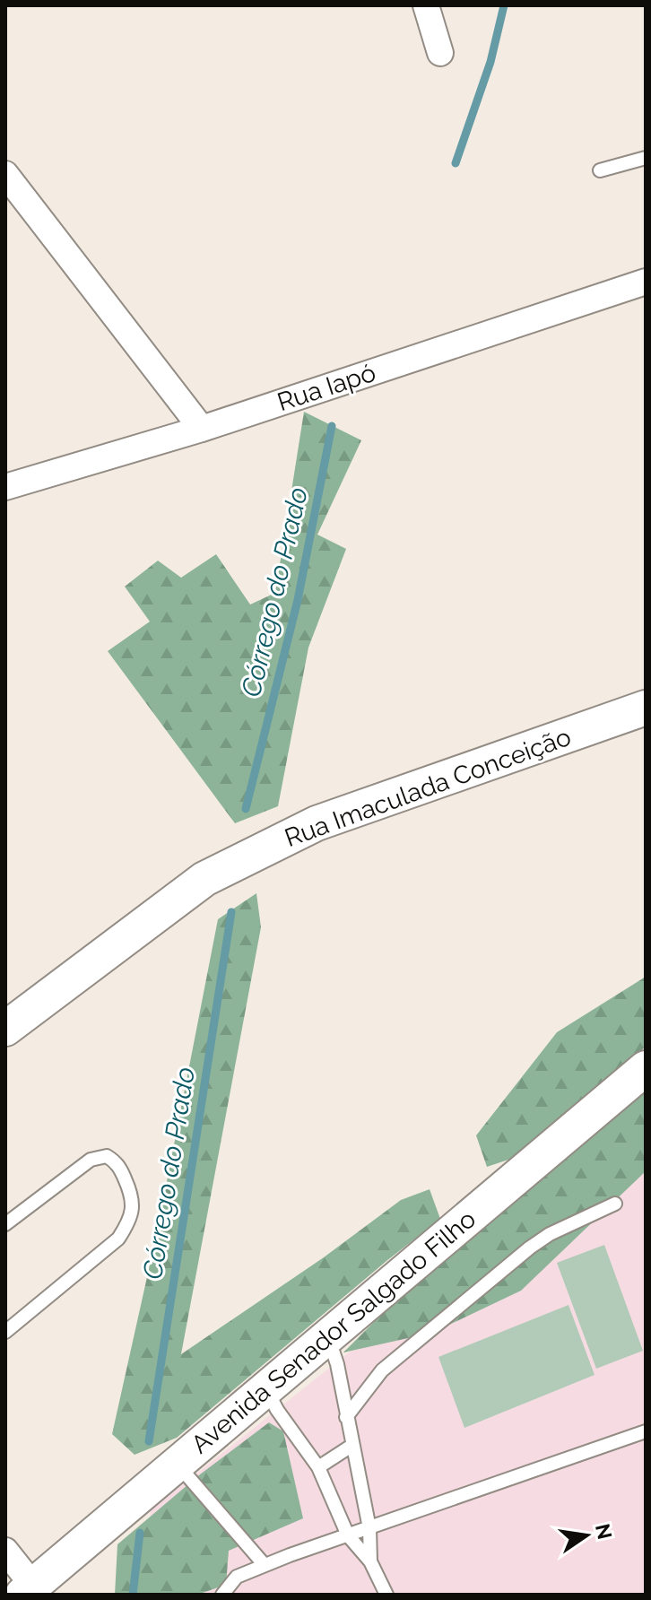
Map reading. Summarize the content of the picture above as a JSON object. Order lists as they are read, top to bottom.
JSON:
{
  "streets": {
    "main road": ["Rua Imaculada Conceição", "Avenida Senador Salgado Filho"],
    "street": ["Rua Iapó"]
  },
  "water": ["Córrego do Prado"],
  "north": "right"
}
